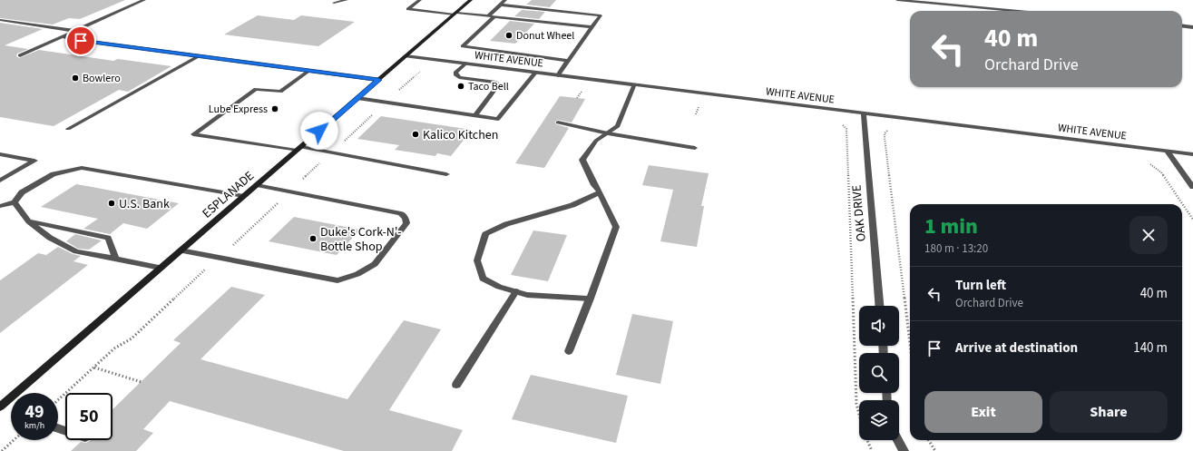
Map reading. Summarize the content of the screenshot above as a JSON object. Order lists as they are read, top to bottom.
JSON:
{
  "streets": {
    "main road": ["ESPLANADE"],
    "street": ["WHITE AVENUE", "OAK DRIVE"]
  },
  "crossings": [
    ["WHITE AVENUE", "ESPLANADE"],
    ["WHITE AVENUE", "OAK DRIVE"]
  ],
  "places": [
    "Donut Wheel",
    "Bowlero",
    "Taco Bell",
    "Lube Express",
    "Kalico Kitchen",
    "U.S. Bank",
    "Duke's Cork-N'- Bottle Shop"
  ],
  "page": {
    "turn": ["40 m", "Orchard Drive"],
    "heading": ["1 min", "180 m · 13:20"],
    "list": [
      {
        "name": "Turn left",
        "note": "Orchard Drive",
        "value": "40 m"
      },
      {
        "name": "Arrive at destination",
        "value": "140 m"
      }
    ],
    "buttons": ["Exit", "Share"],
    "speed": "49 km/h",
    "limit": "50"
  }
}
